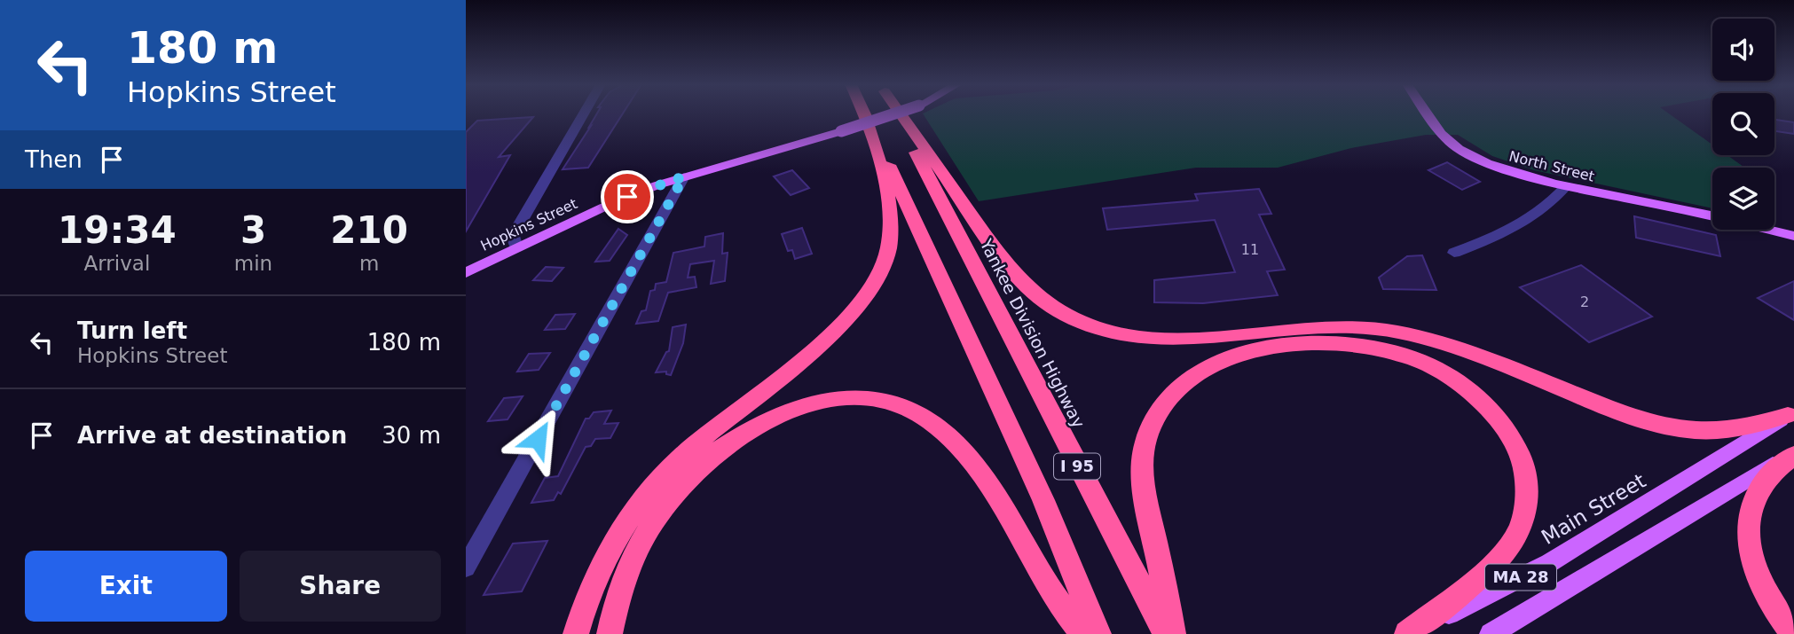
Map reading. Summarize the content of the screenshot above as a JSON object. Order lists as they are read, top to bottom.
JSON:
{
  "streets": {
    "highway": ["Yankee Division Highway", "I 95"],
    "main road": [
      "North Street",
      "Hopkins Street",
      "Main Street",
      "MA 28"
    ]
  },
  "house_numbers": ["11", "2"],
  "page": {
    "turn": ["180 m", "Hopkins Street"],
    "then": "Then",
    "eta": [
      "19:34",
      "Arrival",
      "3",
      "min",
      "210",
      "m"
    ],
    "list": [
      {
        "name": "Turn left",
        "note": "Hopkins Street",
        "value": "180 m"
      },
      {
        "name": "Arrive at destination",
        "value": "30 m"
      }
    ],
    "buttons": ["Exit", "Share"]
  }
}
